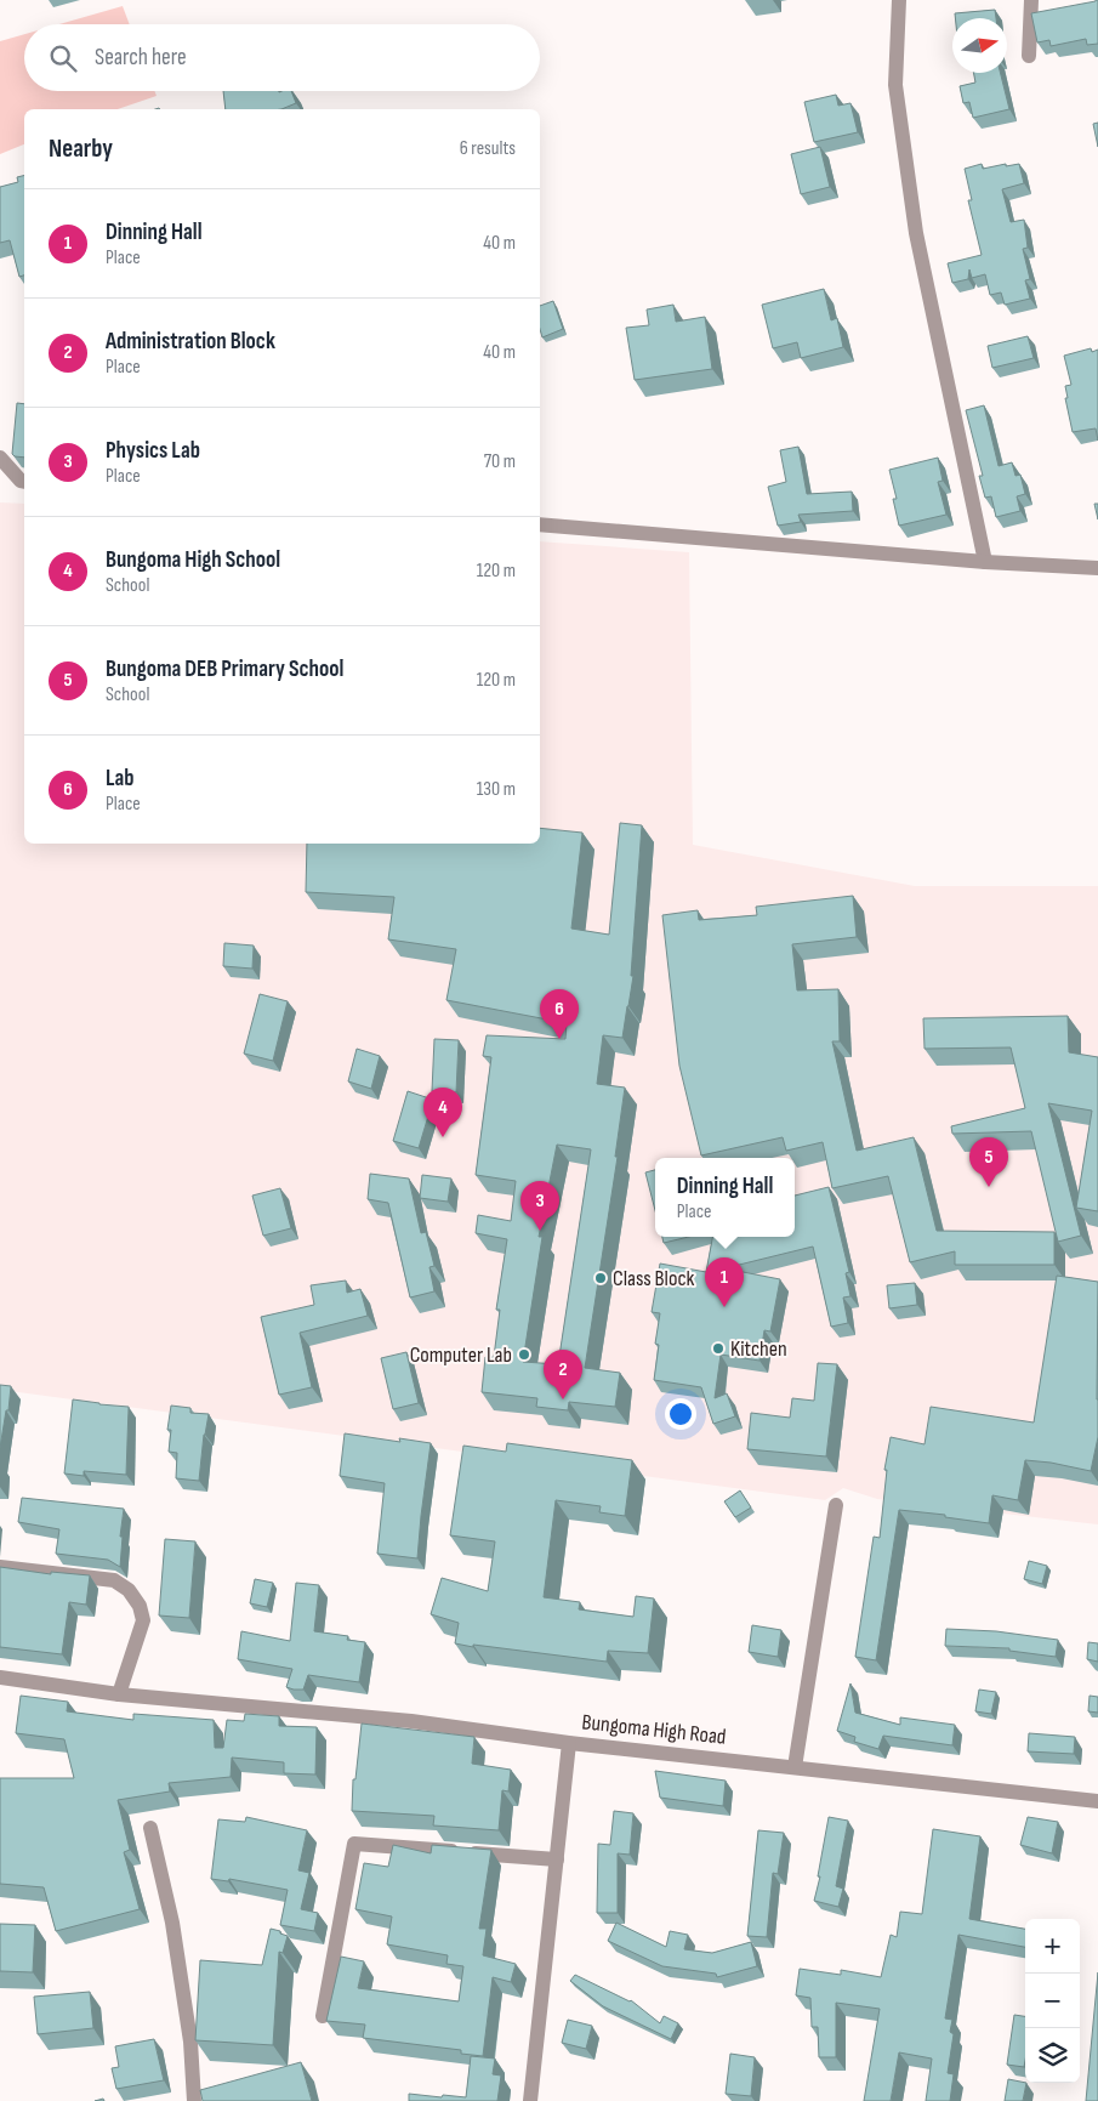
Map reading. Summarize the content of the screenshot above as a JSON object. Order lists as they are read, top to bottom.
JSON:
{
  "streets": {
    "street": ["Bungoma High Road"]
  },
  "places": ["Class Block", "Kitchen", "Computer Lab"],
  "north": "right",
  "page": {
    "search": "Search here",
    "heading": ["Nearby", "6 results"],
    "list": [
      {
        "mark": "1",
        "name": "Dinning Hall",
        "note": "Place",
        "value": "40 m"
      },
      {
        "mark": "2",
        "name": "Administration Block",
        "note": "Place",
        "value": "40 m"
      },
      {
        "mark": "3",
        "name": "Physics Lab",
        "note": "Place",
        "value": "70 m"
      },
      {
        "mark": "4",
        "name": "Bungoma High School",
        "note": "School",
        "value": "120 m"
      },
      {
        "mark": "5",
        "name": "Bungoma DEB Primary School",
        "note": "School",
        "value": "120 m"
      },
      {
        "mark": "6",
        "name": "Lab",
        "note": "Place",
        "value": "130 m"
      }
    ],
    "pins": [
      "6",
      "4",
      "5",
      "3",
      "1",
      "2"
    ],
    "popup": ["Dinning Hall", "Place"],
    "map_buttons": ["+", "−"]
  }
}
